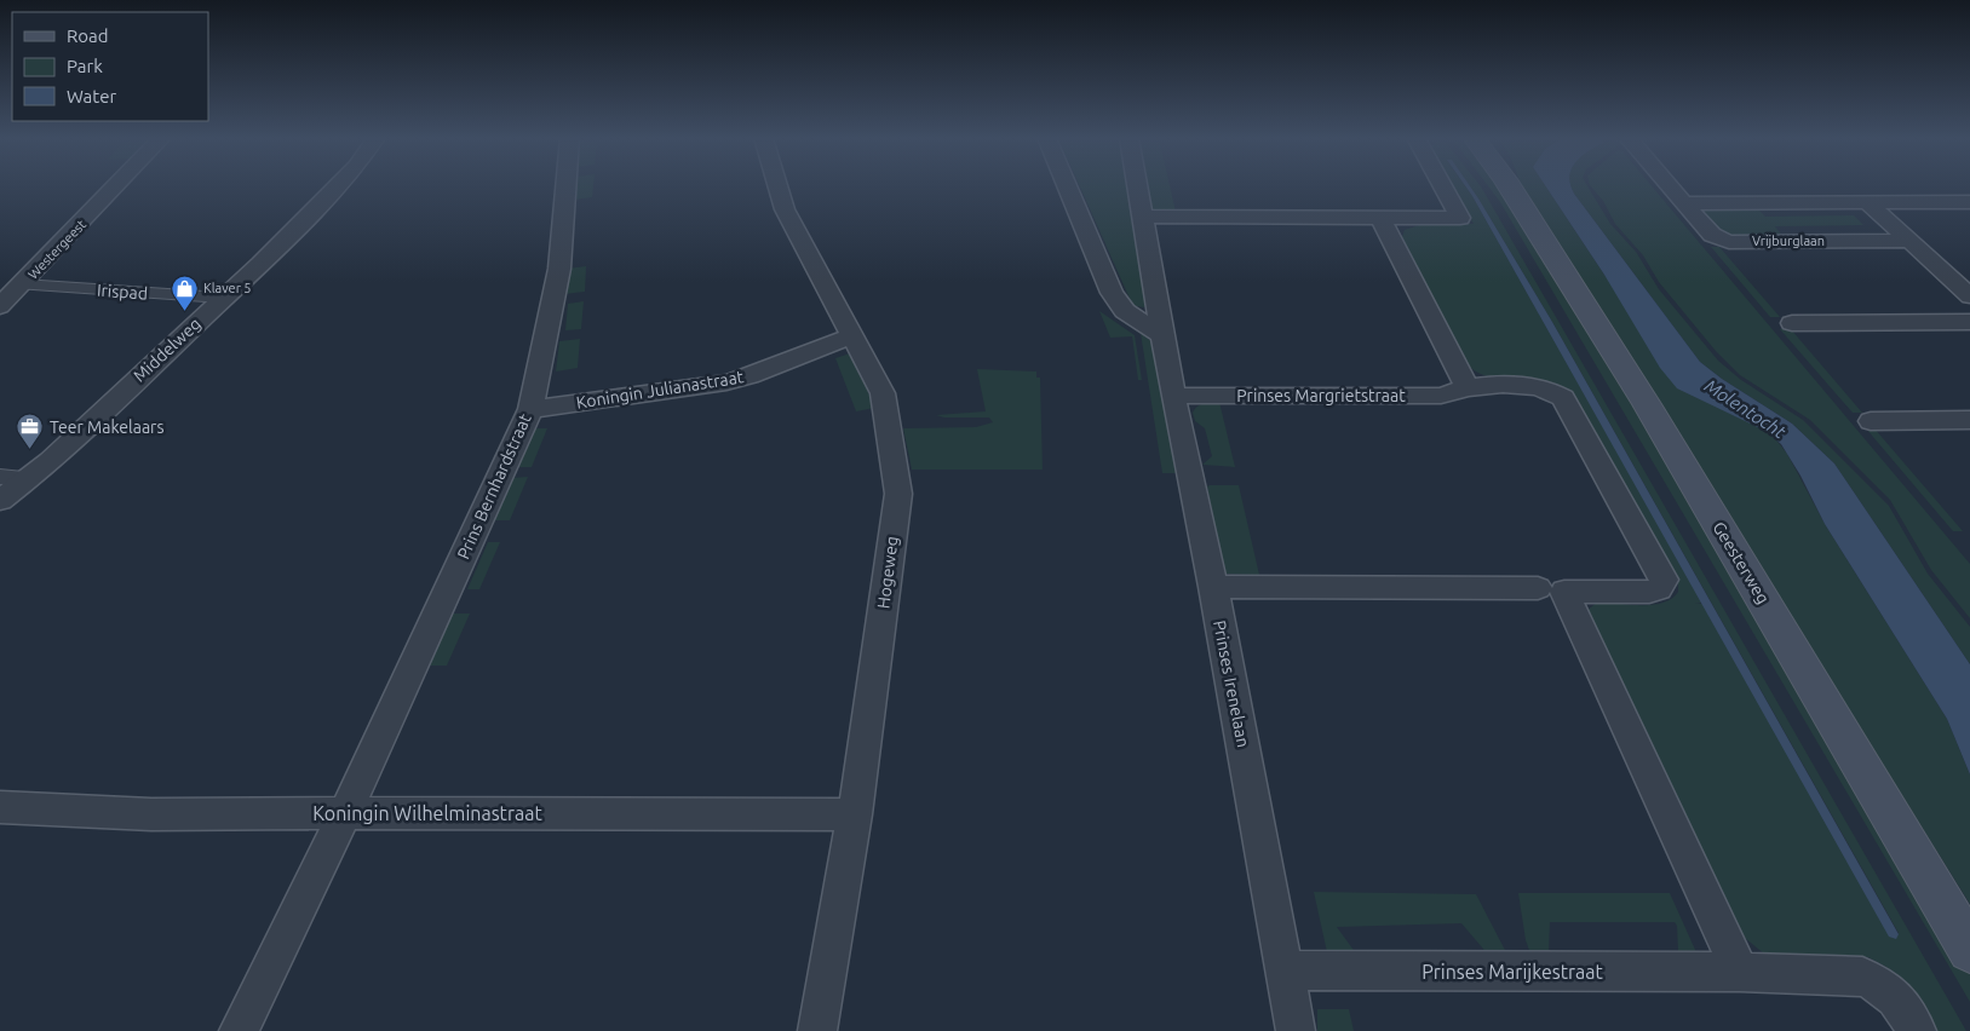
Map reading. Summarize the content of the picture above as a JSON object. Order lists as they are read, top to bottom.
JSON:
{
  "streets": {
    "main road": ["Geesterweg"],
    "street": [
      "Vrijburglaan",
      "Westergeest",
      "Irispad",
      "Middelweg",
      "Koningin Julianastraat",
      "Prinses Margrietstraat",
      "Prins Bernhardstraat",
      "Hogeweg",
      "Prinses Irenelaan",
      "Koningin Wilhelminastraat",
      "Prinses Marijkestraat"
    ]
  },
  "crossings": [
    ["Westergeest", "Irispad"],
    ["Irispad", "Middelweg"],
    ["Koningin Julianastraat", "Prins Bernhardstraat"],
    ["Koningin Julianastraat", "Hogeweg"],
    ["Prinses Margrietstraat", "Prinses Irenelaan"],
    ["Prins Bernhardstraat", "Koningin Wilhelminastraat"],
    ["Hogeweg", "Koningin Wilhelminastraat"],
    ["Prinses Irenelaan", "Prinses Marijkestraat"]
  ],
  "water": ["Molentocht"],
  "places": {
    "shop": ["Klaver 5"],
    "office": ["Teer Makelaars"]
  },
  "legend": ["Road", "Park", "Water"]
}
